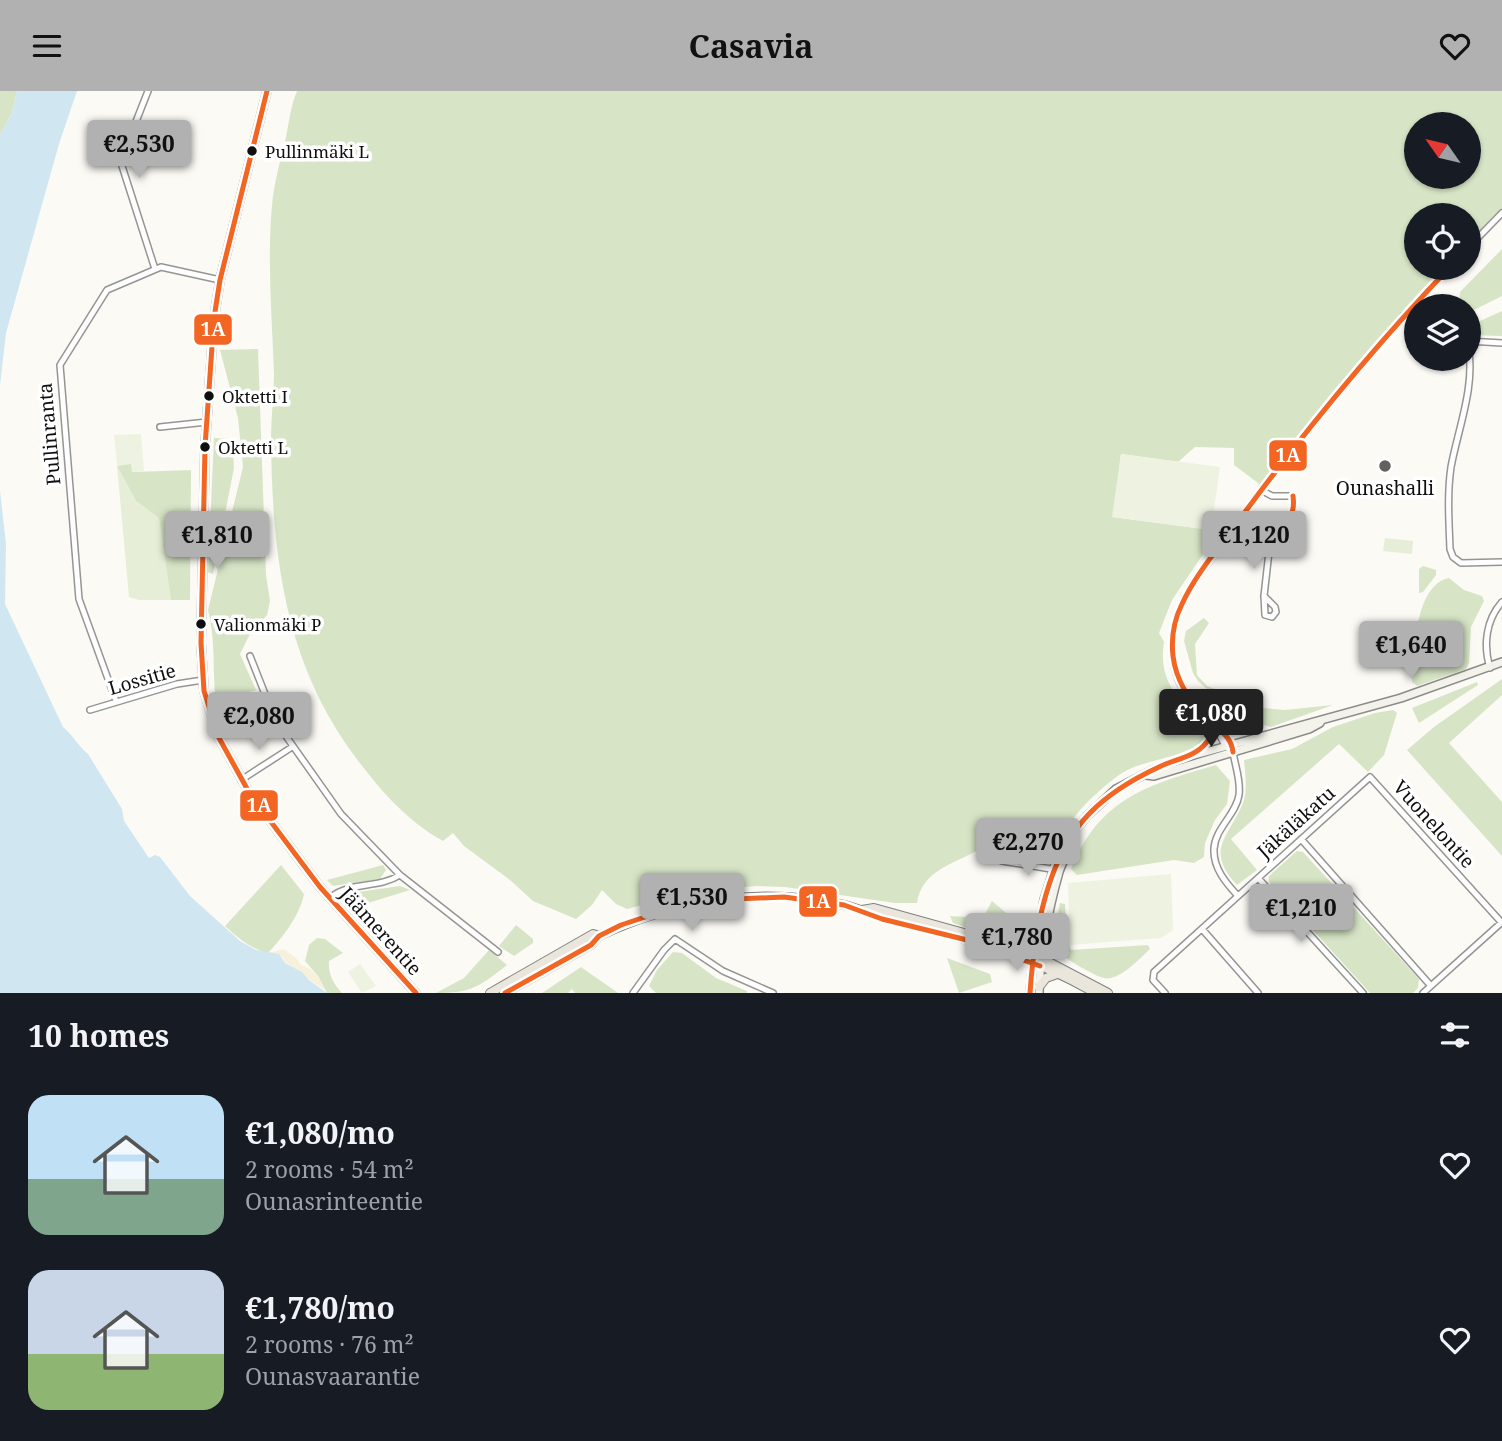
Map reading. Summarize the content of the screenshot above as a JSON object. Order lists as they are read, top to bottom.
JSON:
{
  "streets": {
    "main road": ["Jäämerentie"],
    "street": [
      "Pullinranta",
      "Lossitie",
      "Jäkäläkatu",
      "Vuonelontie"
    ]
  },
  "crossings": [
    ["Pullinranta", "Lossitie"],
    ["Lossitie", "Jäämerentie"],
    ["Jäkäläkatu", "Vuonelontie"]
  ],
  "places": [
    "Pullinmäki L",
    "Oktetti I",
    "Oktetti L",
    "Ounashalli",
    "Valionmäki P"
  ],
  "lines": ["transit line 1A"],
  "north": "top left",
  "page": {
    "header": "Casavia",
    "price": [
      "€2,530",
      "€1,810",
      "€1,120",
      "€1,640",
      "€1,080",
      "€2,080",
      "€2,270",
      "€1,530",
      "€1,210",
      "€1,780"
    ],
    "heading": "10 homes",
    "list": [
      {
        "name": "€1,080/mo",
        "note": "2 rooms · 54 m² · Ounasrinteentie"
      },
      {
        "name": "€1,780/mo",
        "note": "2 rooms · 76 m² · Ounasvaarantie"
      }
    ]
  }
}
